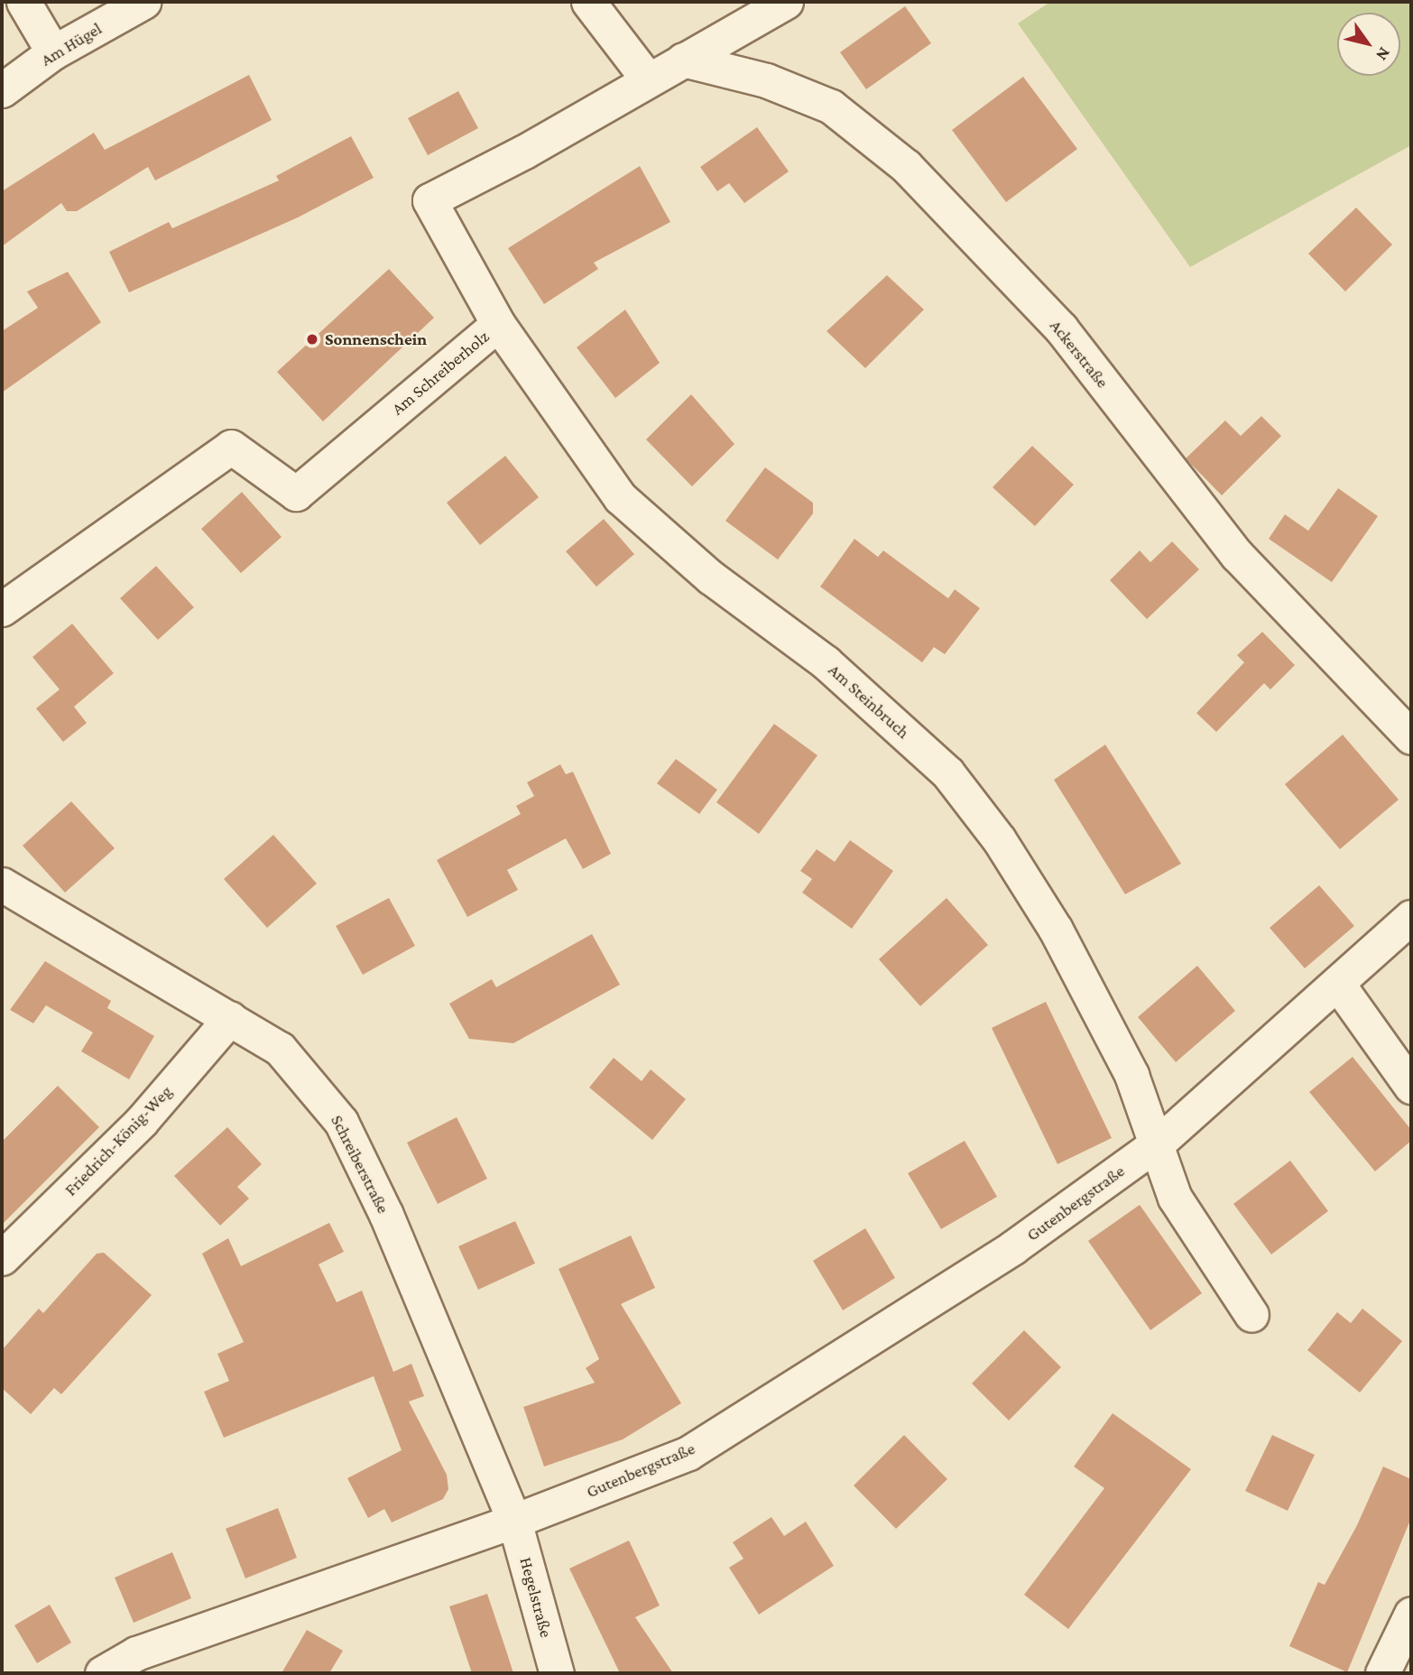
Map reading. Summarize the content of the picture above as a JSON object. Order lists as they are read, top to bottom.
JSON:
{
  "streets": {
    "street": [
      "Am Hügel",
      "Ackerstraße",
      "Am Schreiberholz",
      "Am Steinbruch",
      "Friedrich-König-Weg",
      "Schreiberstraße",
      "Gutenbergstraße",
      "Hegelstraße"
    ]
  },
  "crossings": [
    ["Ackerstraße", "Am Schreiberholz"],
    ["Am Schreiberholz", "Am Steinbruch"],
    ["Am Steinbruch", "Gutenbergstraße"],
    ["Friedrich-König-Weg", "Schreiberstraße"],
    ["Schreiberstraße", "Gutenbergstraße"],
    ["Schreiberstraße", "Hegelstraße"],
    ["Gutenbergstraße", "Hegelstraße"]
  ],
  "places": ["Sonnenschein"],
  "north": "bottom right"
}
